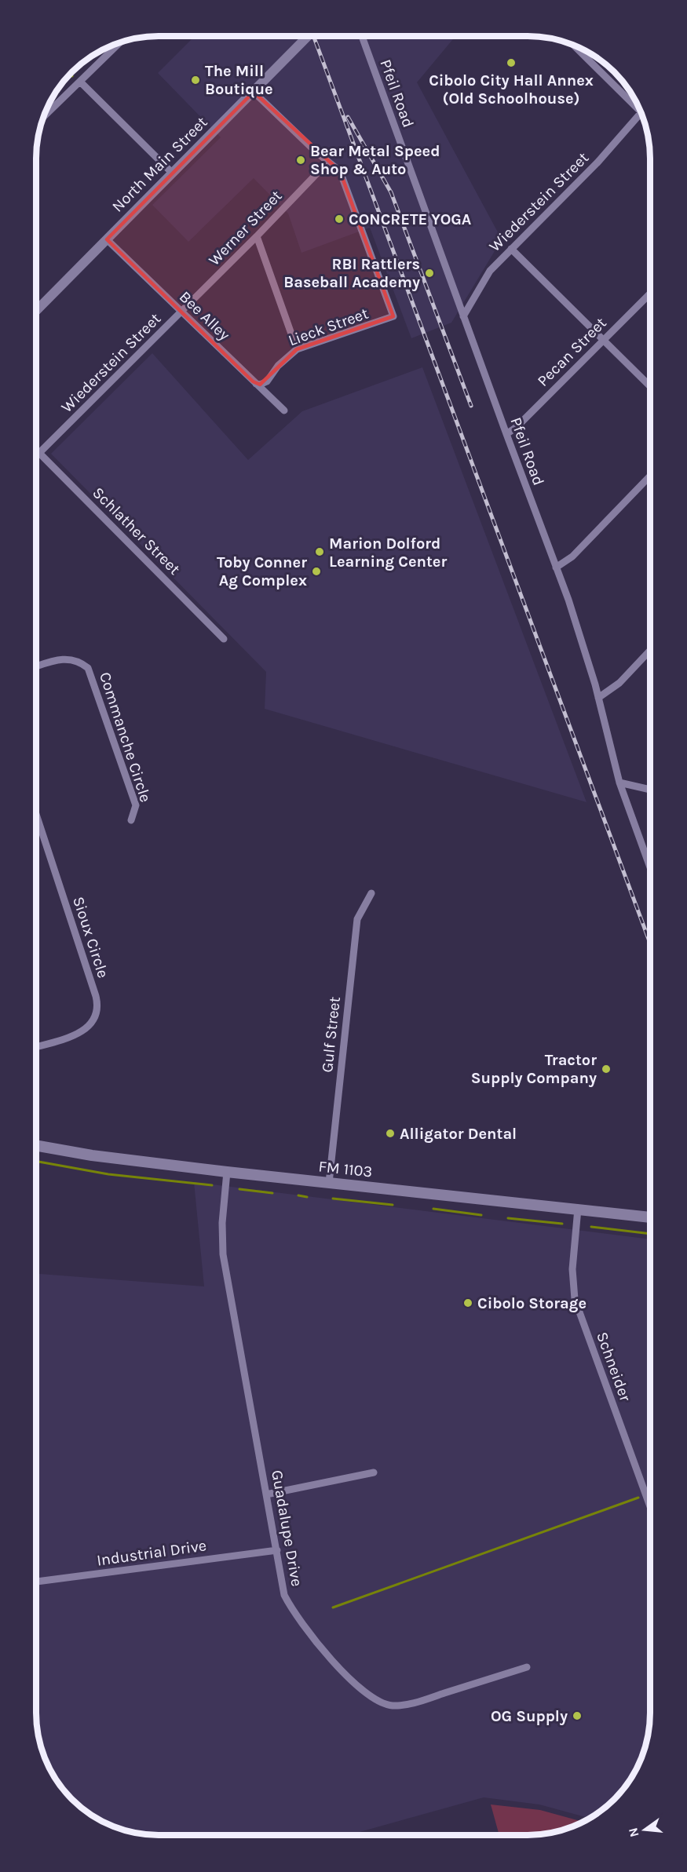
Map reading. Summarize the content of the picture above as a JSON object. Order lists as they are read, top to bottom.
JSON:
{
  "streets": {
    "main road": ["FM 1103"],
    "street": [
      "Pfeil Road",
      "North Main Street",
      "Wiederstein Street",
      "Werner Street",
      "Bee Alley",
      "Lieck Street",
      "Pecan Street",
      "Schlather Street",
      "Commanche Circle",
      "Sioux Circle",
      "Gulf Street",
      "Schneider",
      "Guadalupe Drive",
      "Industrial Drive"
    ]
  },
  "crossings": [
    ["Pfeil Road", "Wiederstein Street"],
    ["Pfeil Road", "Pecan Street"],
    ["North Main Street", "Bee Alley"],
    ["Wiederstein Street", "Werner Street"],
    ["Wiederstein Street", "Bee Alley"],
    ["Wiederstein Street", "Schlather Street"],
    ["Werner Street", "Bee Alley"],
    ["Werner Street", "Lieck Street"],
    ["Bee Alley", "Lieck Street"],
    ["Gulf Street", "FM 1103"],
    ["FM 1103", "Schneider"],
    ["FM 1103", "Guadalupe Drive"],
    ["Guadalupe Drive", "Industrial Drive"]
  ],
  "places": [
    "Cibolo City Hall Annex (Old Schoolhouse)",
    "The Mill Boutique",
    "Bear Metal Speed Shop & Auto",
    "CONCRETE YOGA",
    "RBI Rattlers Baseball Academy",
    "Marion Dolford Learning Center",
    "Toby Conner Ag Complex",
    "Tractor Supply Company",
    "Alligator Dental",
    "Cibolo Storage",
    "OG Supply"
  ],
  "north": "left"
}
